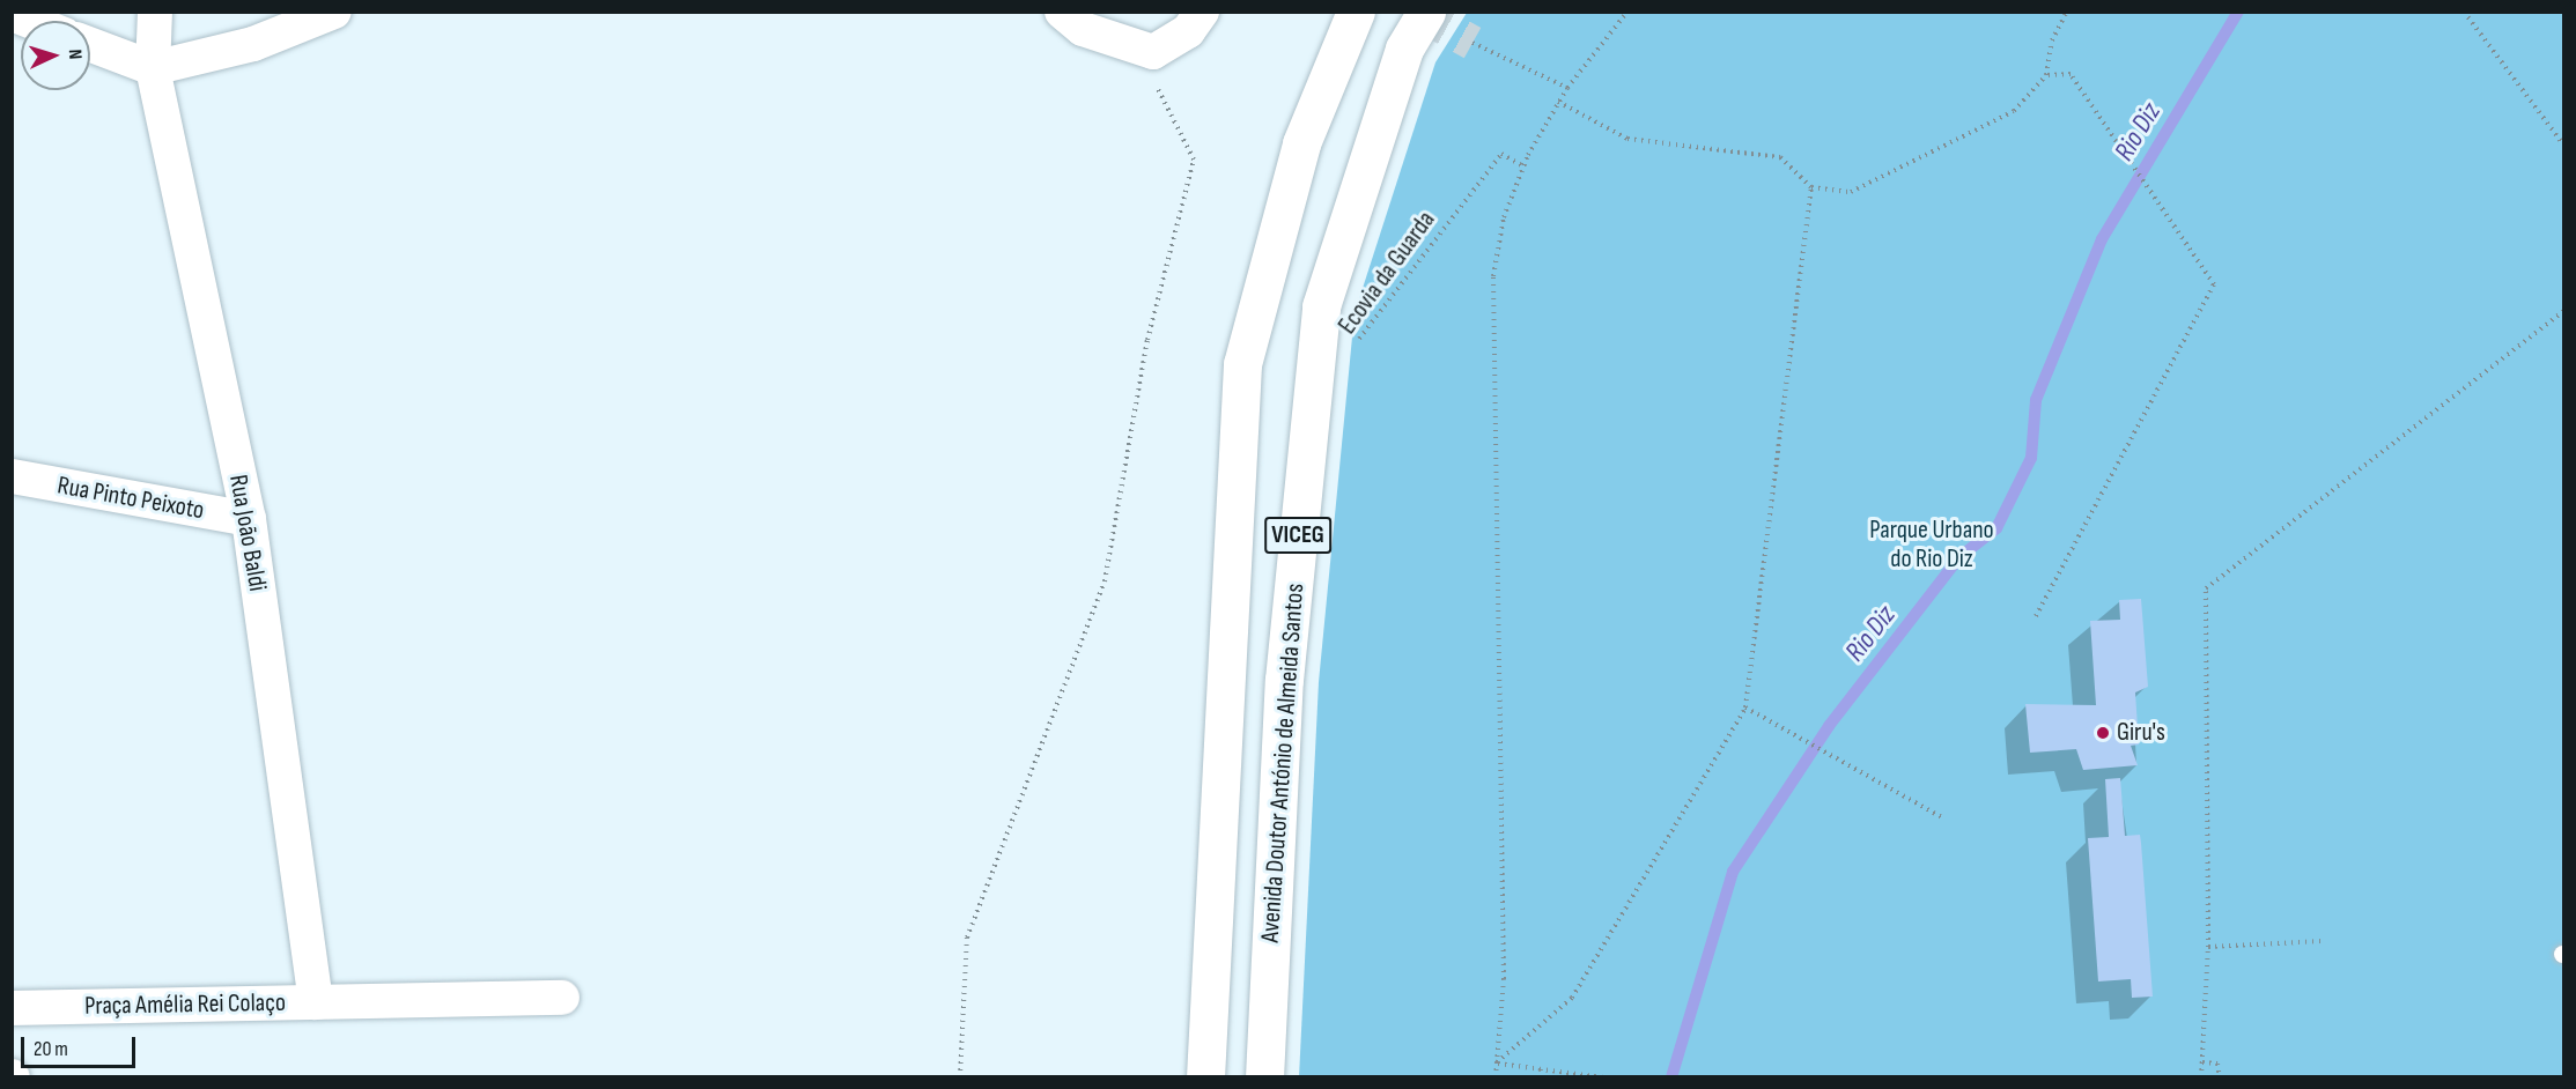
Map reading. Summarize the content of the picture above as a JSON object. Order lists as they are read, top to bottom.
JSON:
{
  "streets": {
    "highway": ["VICEG", "Avenida Doutor António de Almeida Santos"],
    "street": ["Rua Pinto Peixoto", "Rua João Baldi", "Praça Amélia Rei Colaço"],
    "path": ["Ecovia da Guarda"]
  },
  "crossings": [
    ["Rua Pinto Peixoto", "Rua João Baldi"],
    ["Rua João Baldi", "Praça Amélia Rei Colaço"]
  ],
  "water": ["Rio Diz"],
  "parks": ["Parque Urbano do Rio Diz"],
  "places": ["Giru's"],
  "scale_bar": "20 m",
  "north": "right"
}
